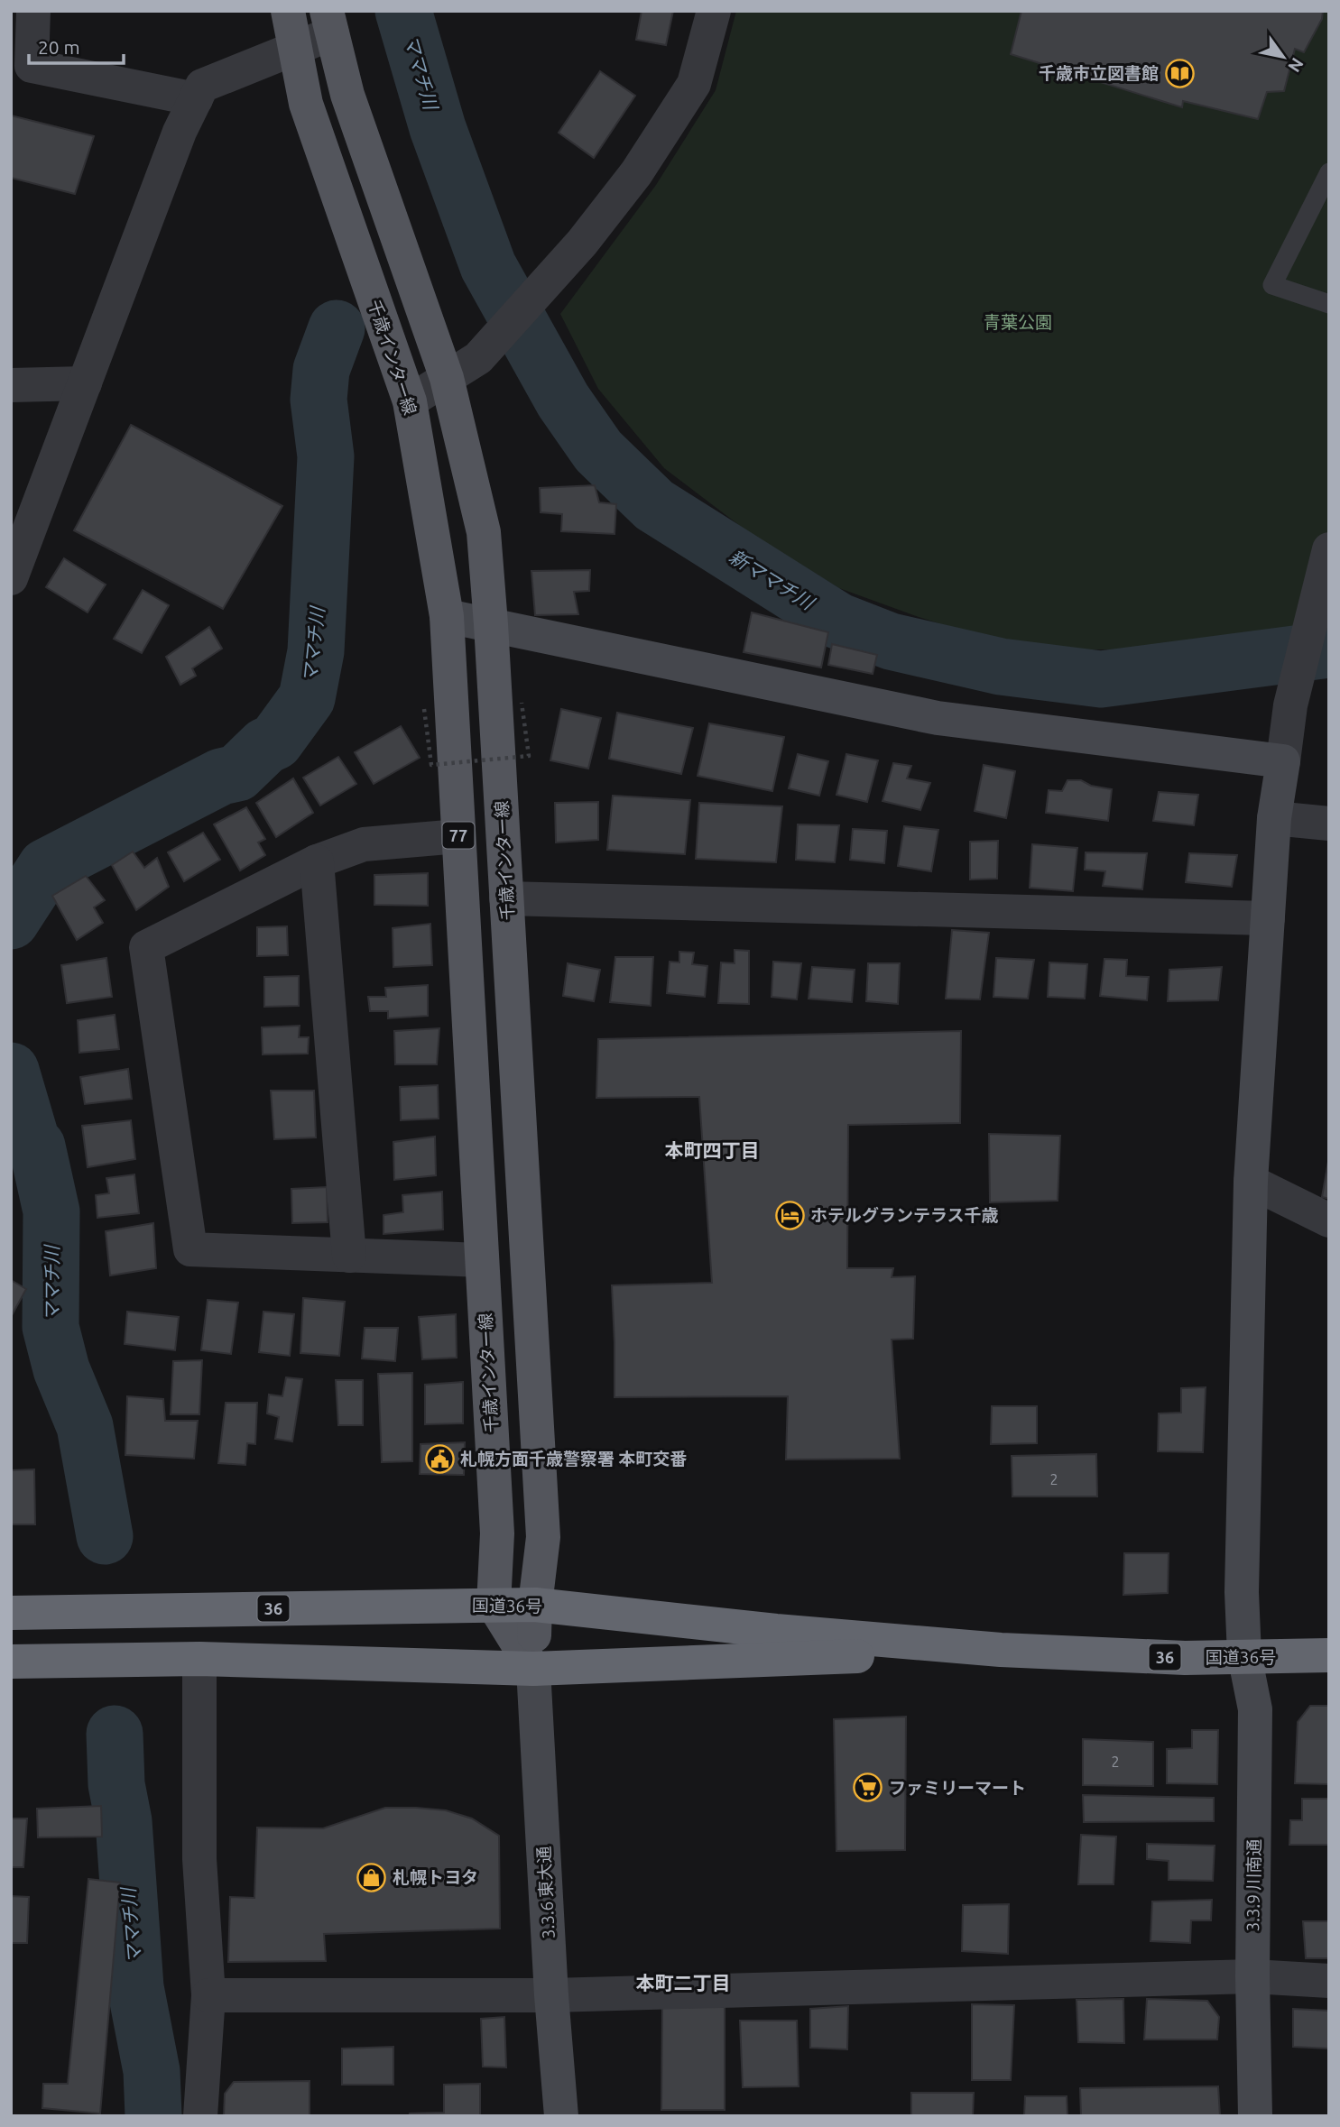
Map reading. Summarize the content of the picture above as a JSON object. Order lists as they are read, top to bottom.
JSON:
{
  "streets": {
    "highway": ["国道36号", "36"],
    "main road": ["千歳インター線", "77"],
    "street": ["3.3.9 川南通", "3.3.6 東大通"]
  },
  "crossings": [
    ["千歳インター線", "国道36号"],
    ["千歳インター線", "3.3.6 東大通"],
    ["国道36号", "3.3.9 川南通"],
    ["国道36号", "3.3.6 東大通"]
  ],
  "districts": ["本町四丁目", "本町二丁目"],
  "water": ["ママチ川", "新ママチ川"],
  "parks": ["青葉公園"],
  "places": {
    "library": ["千歳市立図書館"],
    "hotel": ["ホテルグランテラス千歳"],
    "public building": ["札幌方面千歳警察署 本町交番"],
    "supermarket": ["ファミリーマート"],
    "shop": ["札幌トヨタ"]
  },
  "house_numbers": ["2", "2"],
  "scale_bar": "20 m",
  "north": "bottom right"
}
